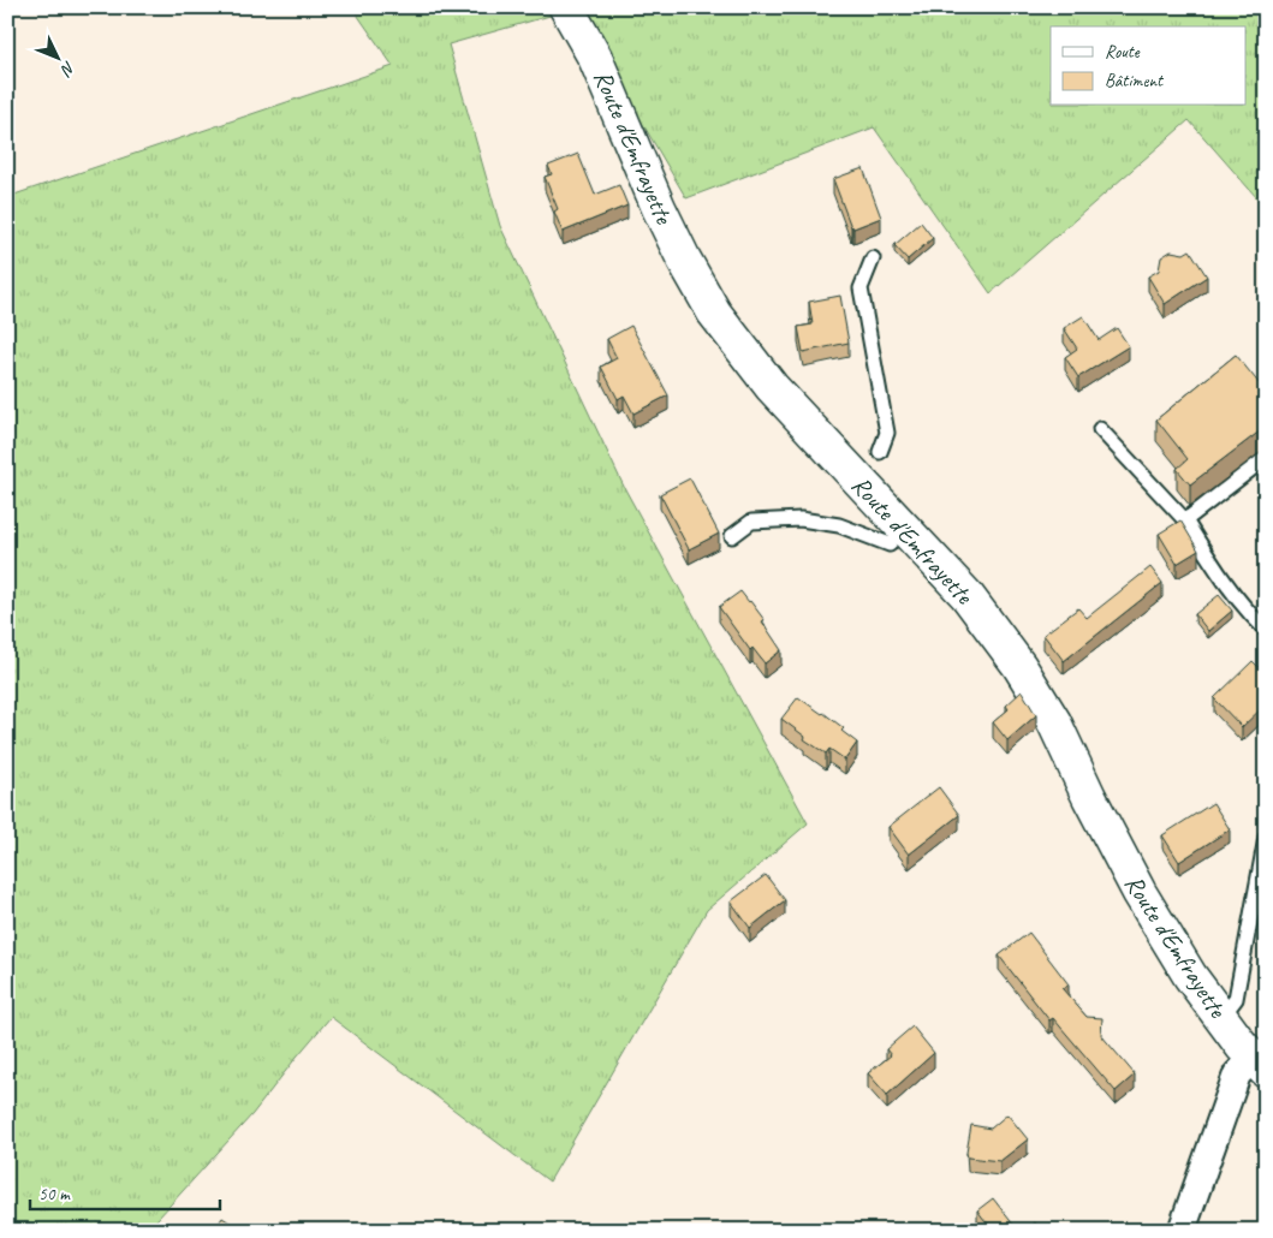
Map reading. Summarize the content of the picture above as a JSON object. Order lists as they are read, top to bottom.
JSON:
{
  "streets": {
    "street": ["Route d'Emfrayette"]
  },
  "legend": ["Route", "Bâtiment"],
  "scale_bar": "50 m",
  "north": "bottom right"
}
